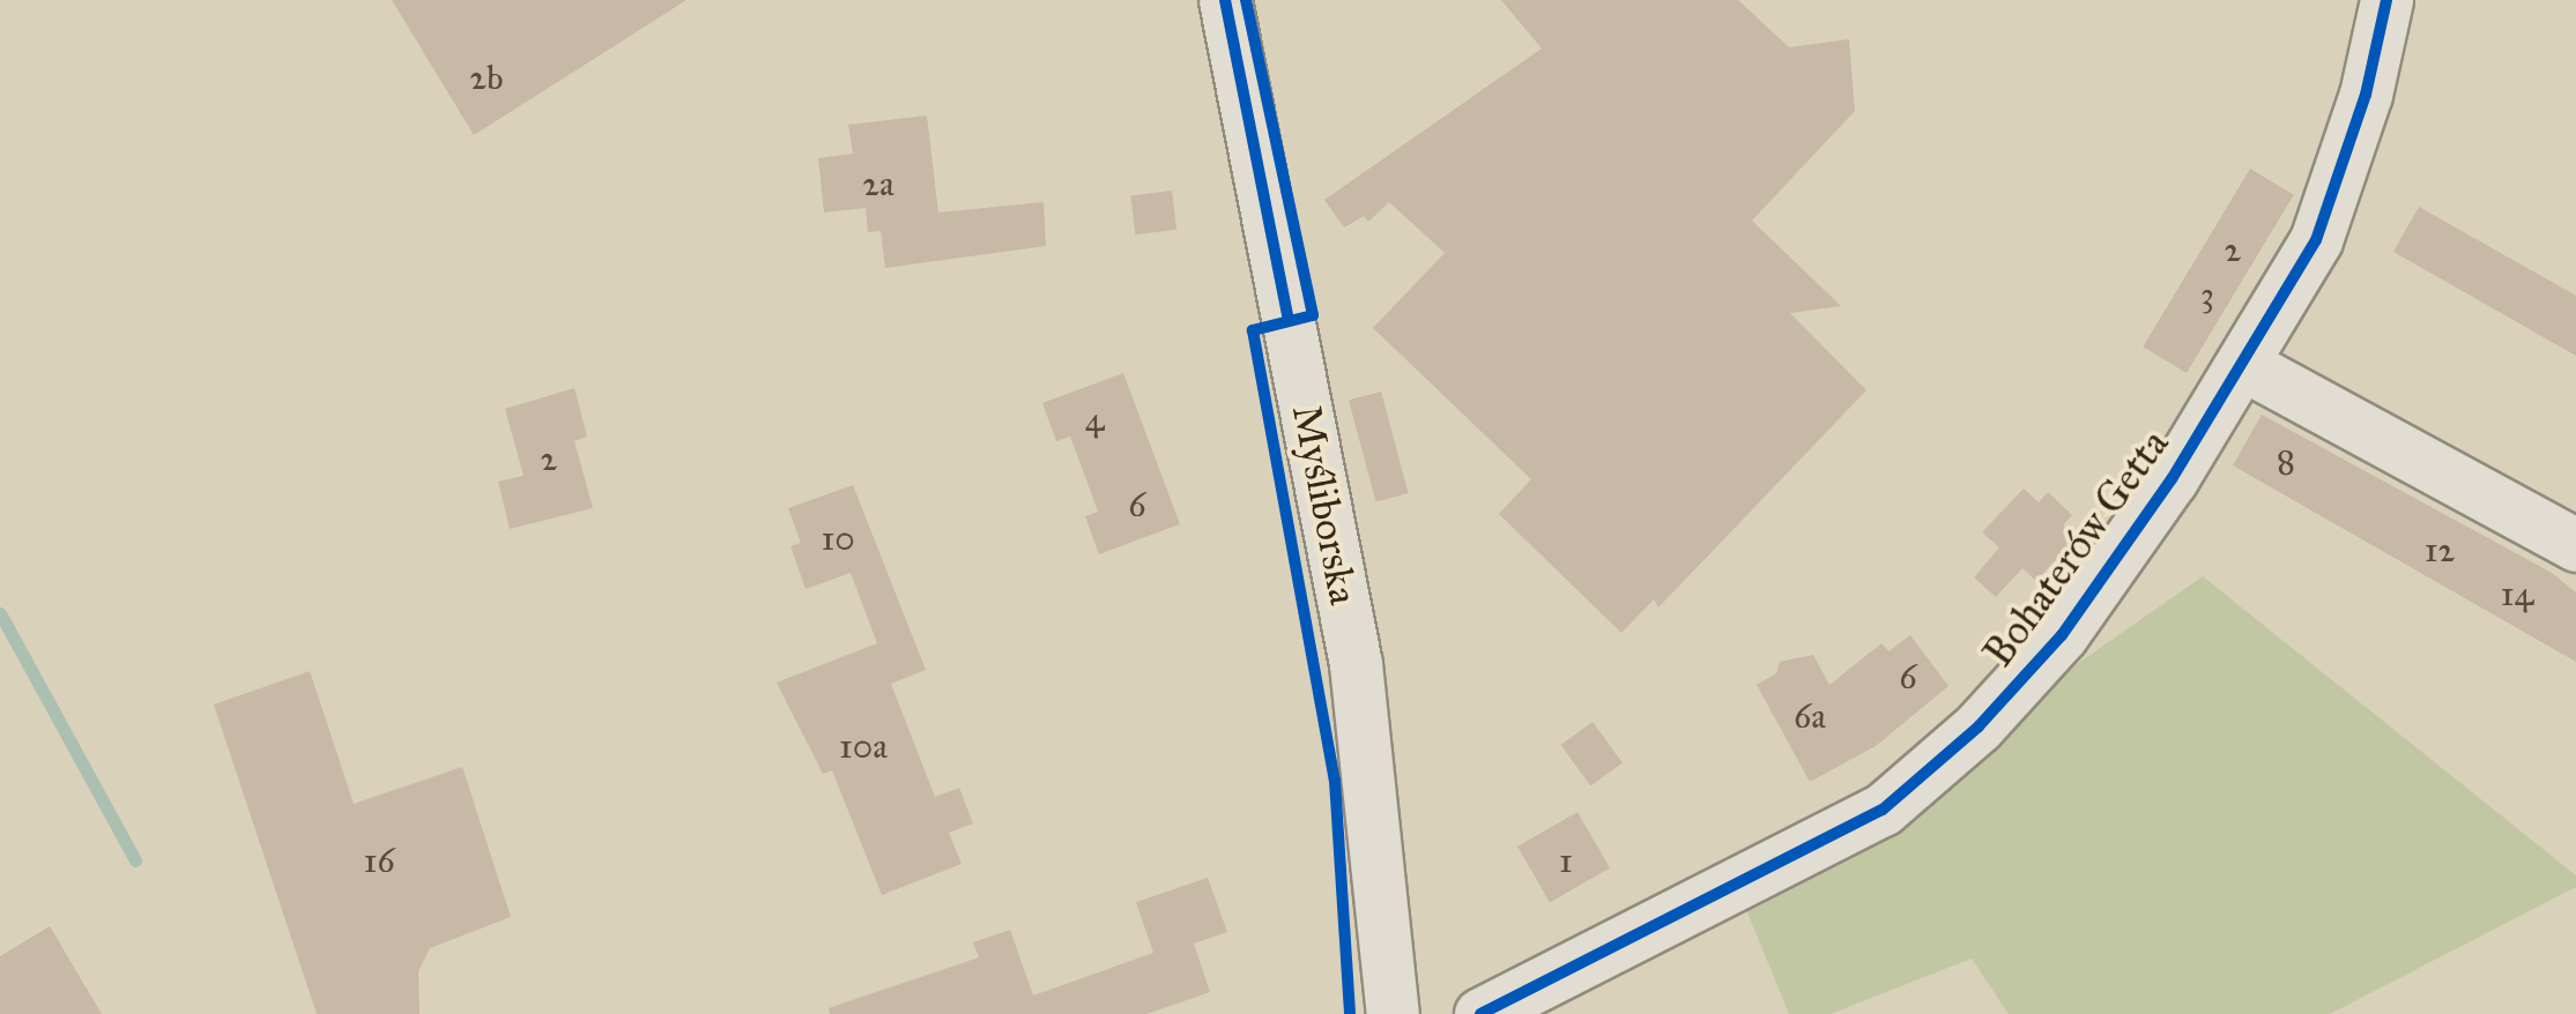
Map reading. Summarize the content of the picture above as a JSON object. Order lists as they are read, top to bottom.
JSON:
{
  "streets": {
    "street": ["Myśliborska", "Bohaterów Getta"]
  },
  "house_numbers": [
    "2b",
    "2a",
    "2",
    "3",
    "4",
    "2",
    "8",
    "6",
    "10",
    "12",
    "14",
    "6",
    "6a",
    "10a",
    "16",
    "1"
  ]
}
